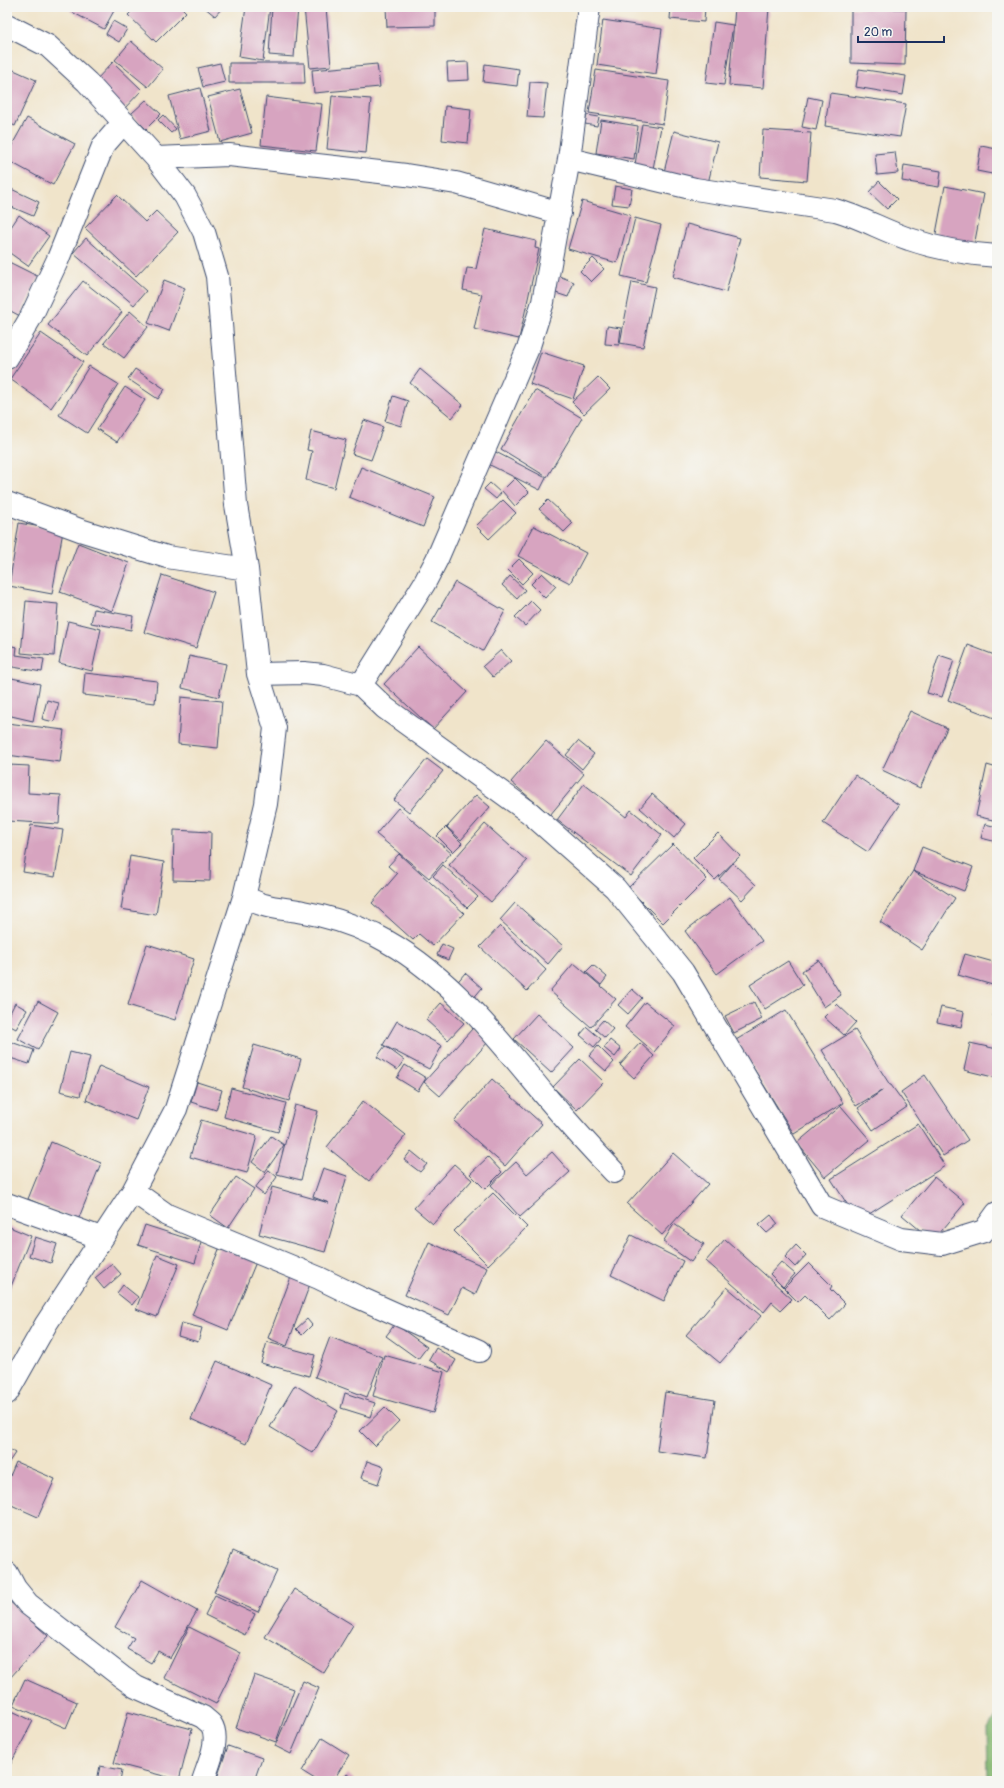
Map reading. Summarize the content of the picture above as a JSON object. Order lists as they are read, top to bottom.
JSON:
{
  "scale_bar": "20 m"
}
